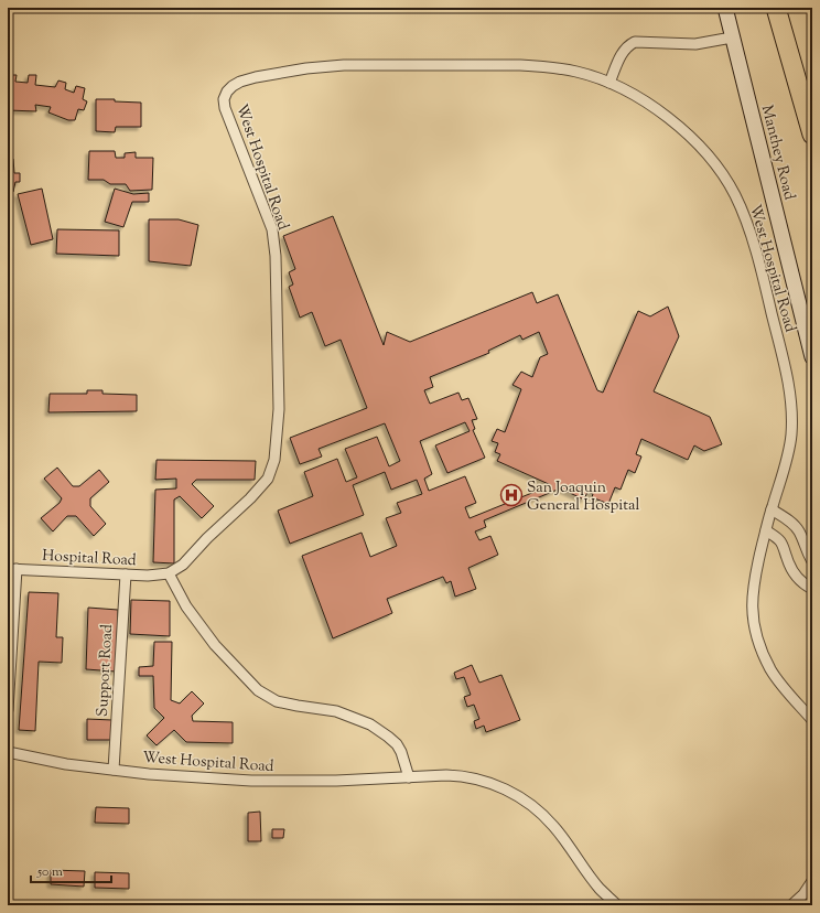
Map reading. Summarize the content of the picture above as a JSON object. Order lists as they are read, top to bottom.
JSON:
{
  "streets": {
    "street": [
      "Manthey Road",
      "West Hospital Road",
      "Hospital Road",
      "Support Road"
    ]
  },
  "crossings": [
    ["West Hospital Road", "Hospital Road"],
    ["West Hospital Road", "Support Road"],
    ["Hospital Road", "Support Road"]
  ],
  "places": {
    "hospital": ["San Joaquin General Hospital"]
  },
  "scale_bar": "50 m"
}
